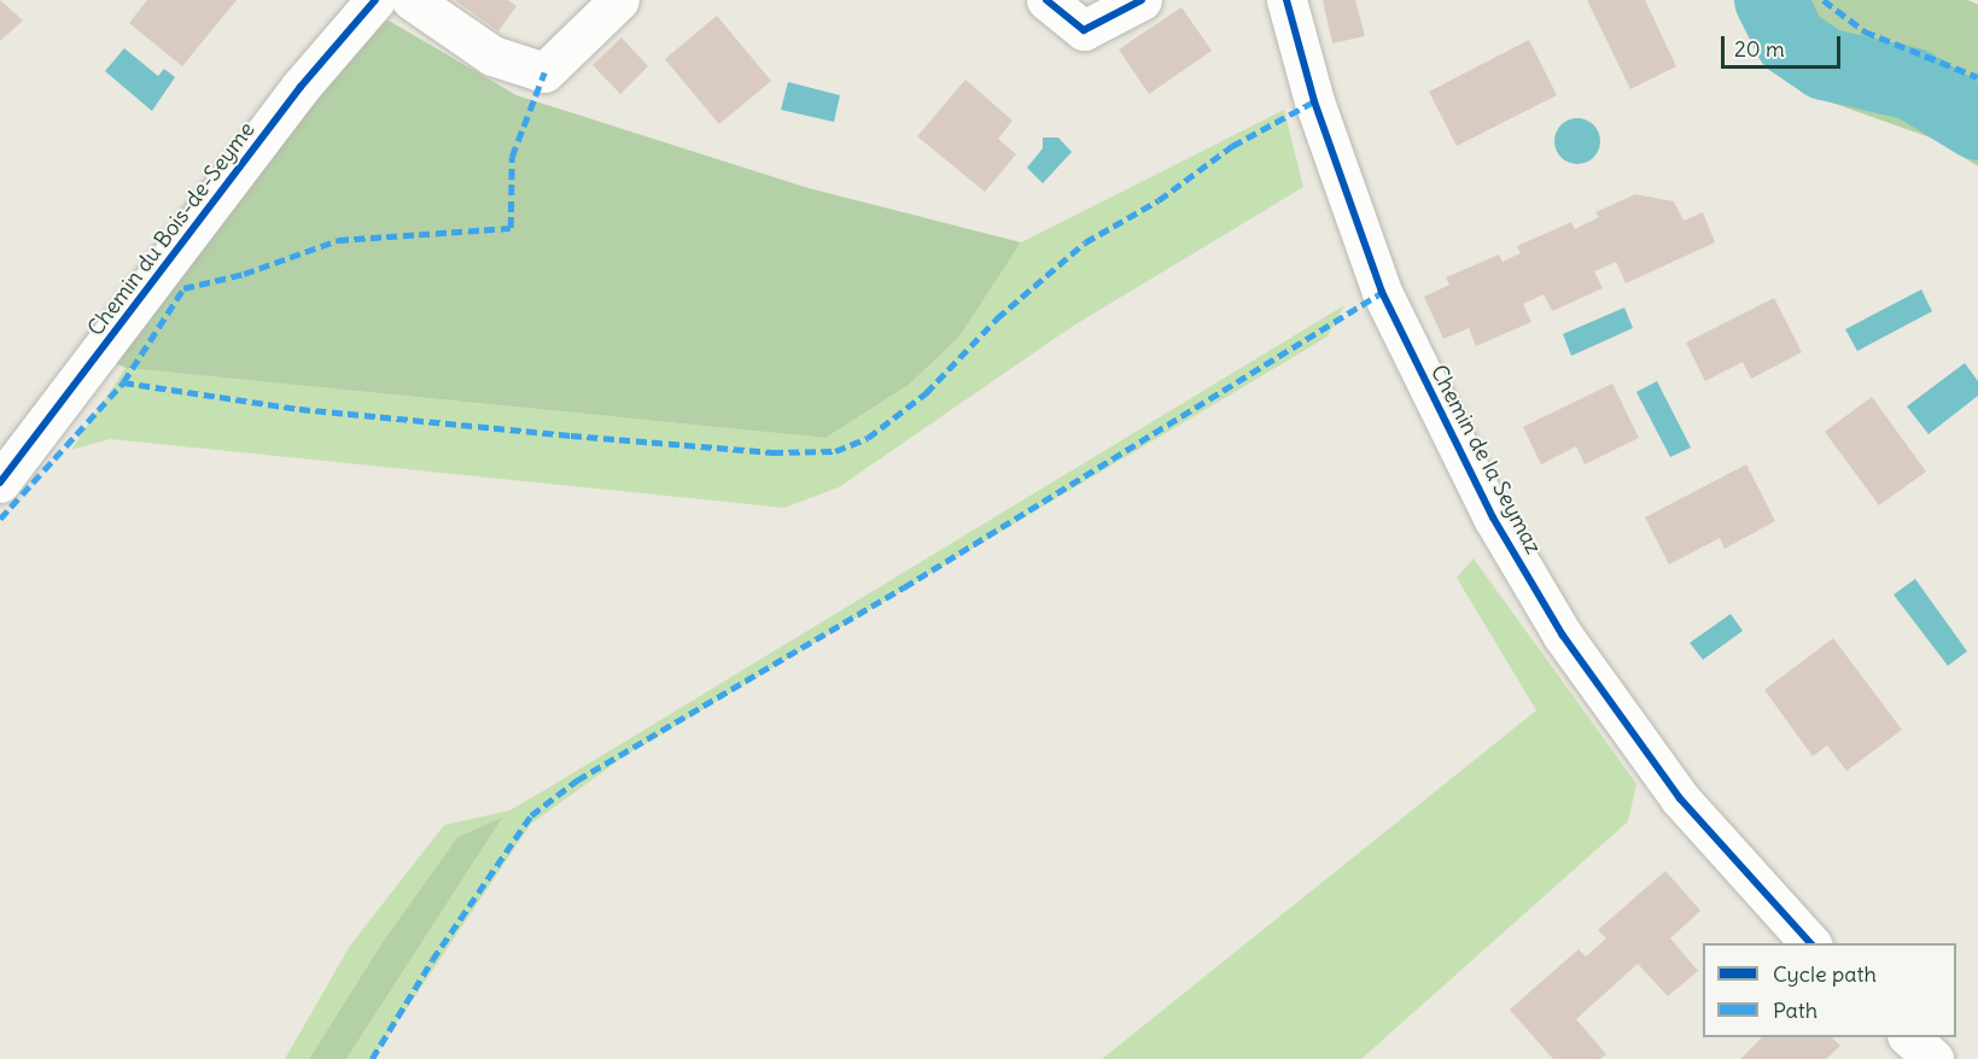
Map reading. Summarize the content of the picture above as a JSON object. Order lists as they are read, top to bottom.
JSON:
{
  "streets": {
    "street": ["Chemin du Bois-de-Seyme", "Chemin de la Seymaz"]
  },
  "legend": ["Cycle path", "Path"],
  "scale_bar": "20 m"
}
